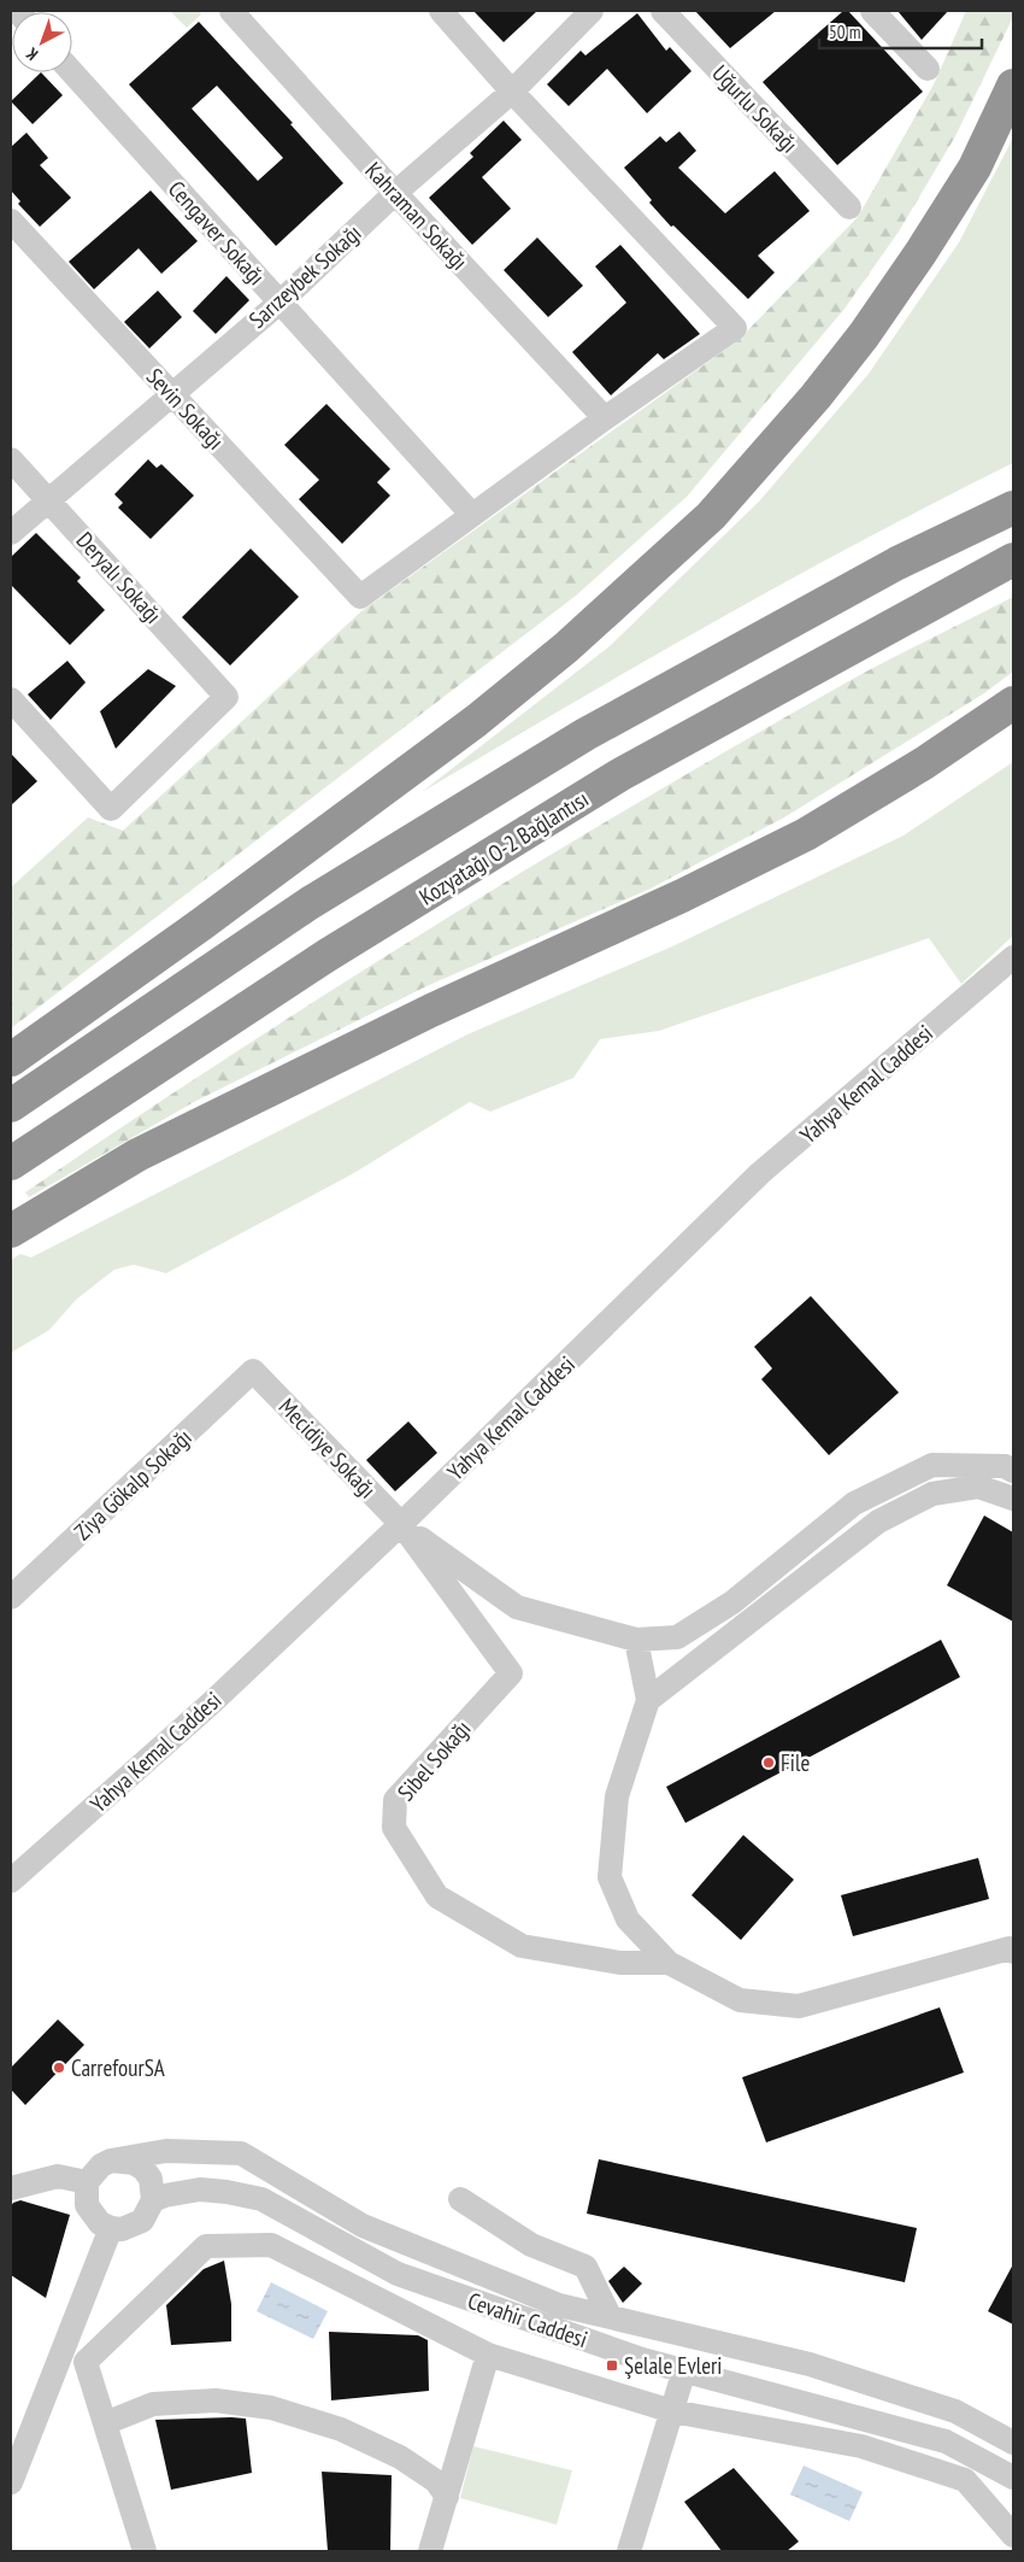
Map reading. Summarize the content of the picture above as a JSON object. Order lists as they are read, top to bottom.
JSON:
{
  "streets": {
    "highway": ["Kozyatağı O-2 Bağlantısı"],
    "street": [
      "Uğurlu Sokağı",
      "Kahraman Sokağı",
      "Cengaver Sokağı",
      "Sarızeybek Sokağı",
      "Sevin Sokağı",
      "Deryalı Sokağı",
      "Yahya Kemal Caddesi",
      "Mecidiye Sokağı",
      "Ziya Gökalp Sokağı",
      "Sibel Sokağı",
      "Cevahir Caddesi"
    ]
  },
  "crossings": [
    ["Kahraman Sokağı", "Sarızeybek Sokağı"],
    ["Cengaver Sokağı", "Sarızeybek Sokağı"],
    ["Cengaver Sokağı", "Sevin Sokağı"],
    ["Sarızeybek Sokağı", "Sevin Sokağı"],
    ["Sarızeybek Sokağı", "Deryalı Sokağı"],
    ["Yahya Kemal Caddesi", "Mecidiye Sokağı"],
    ["Yahya Kemal Caddesi", "Sibel Sokağı"],
    ["Mecidiye Sokağı", "Ziya Gökalp Sokağı"],
    ["Mecidiye Sokağı", "Sibel Sokağı"]
  ],
  "places": {
    "other": ["File", "CarrefourSA"],
    "transit": ["Şelale Evleri"]
  },
  "scale_bar": "50 m",
  "north": "bottom left"
}
